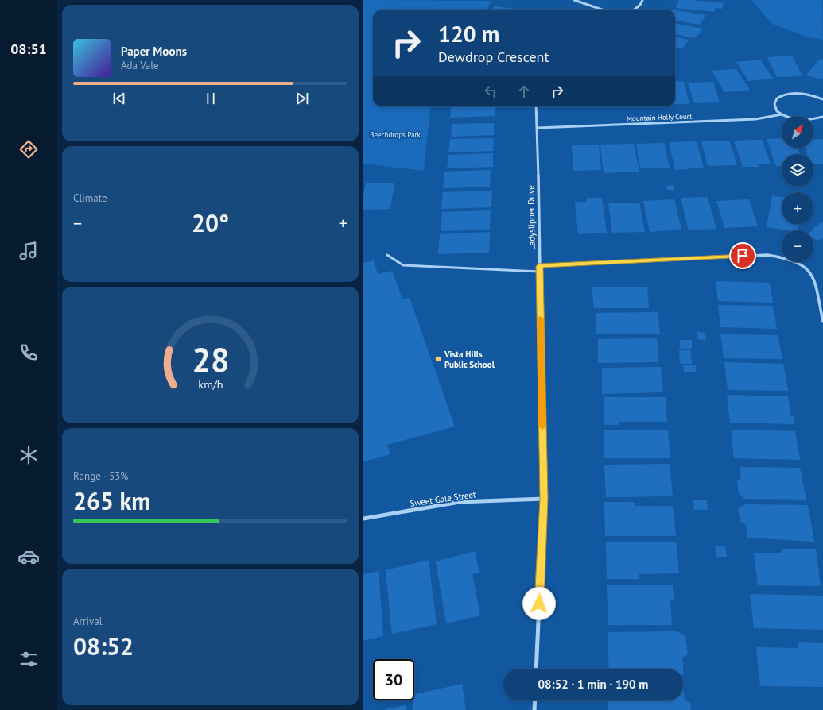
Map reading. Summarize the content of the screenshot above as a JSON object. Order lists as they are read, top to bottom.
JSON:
{
  "streets": {
    "street": ["Mountain Holly Court", "Ladyslipper Drive", "Sweet Gale Street"]
  },
  "crossings": [
    ["Mountain Holly Court", "Ladyslipper Drive"],
    ["Ladyslipper Drive", "Sweet Gale Street"]
  ],
  "parks": ["Beechdrops Park"],
  "places": ["Vista Hills Public School"],
  "north": "top right",
  "page": {
    "tabs": "08:51",
    "turn": ["120 m", "Dewdrop Crescent"],
    "song": ["Paper Moons", "Ada Vale"],
    "map_buttons": ["+", "−"],
    "tile": [
      "Climate",
      ["Range · 53%", "265 km"],
      ["Arrival", "08:52"]
    ],
    "heat": ["−", "20°", "+"],
    "limit": "30",
    "trip": "08:52 · 1 min · 190 m",
    "gauge": ["28", "km/h"]
  }
}
